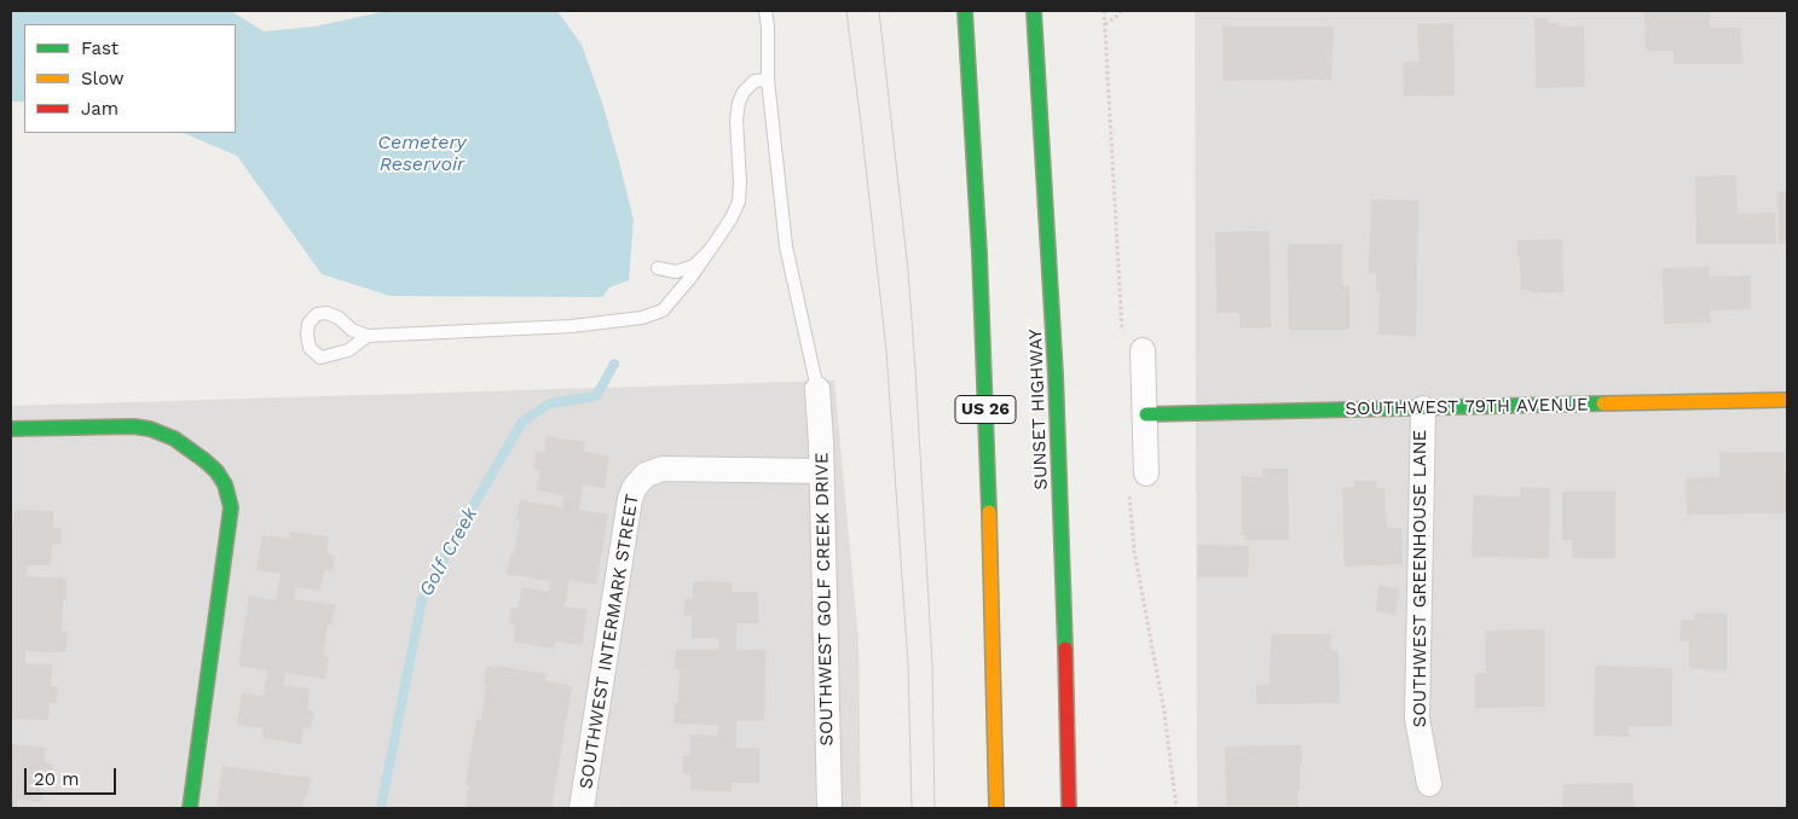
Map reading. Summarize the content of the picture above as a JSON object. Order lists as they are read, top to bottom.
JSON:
{
  "streets": {
    "main road": ["SOUTHWEST 79TH AVENUE", "US 26", "SUNSET HIGHWAY"],
    "street": ["SOUTHWEST GREENHOUSE LANE", "SOUTHWEST GOLF CREEK DRIVE", "SOUTHWEST INTERMARK STREET"]
  },
  "crossings": [
    ["SOUTHWEST 79TH AVENUE", "SOUTHWEST GREENHOUSE LANE"],
    ["SOUTHWEST GOLF CREEK DRIVE", "SOUTHWEST INTERMARK STREET"]
  ],
  "water": ["Cemetery Reservoir", "Golf Creek"],
  "legend": ["Fast", "Slow", "Jam"],
  "scale_bar": "20 m"
}
